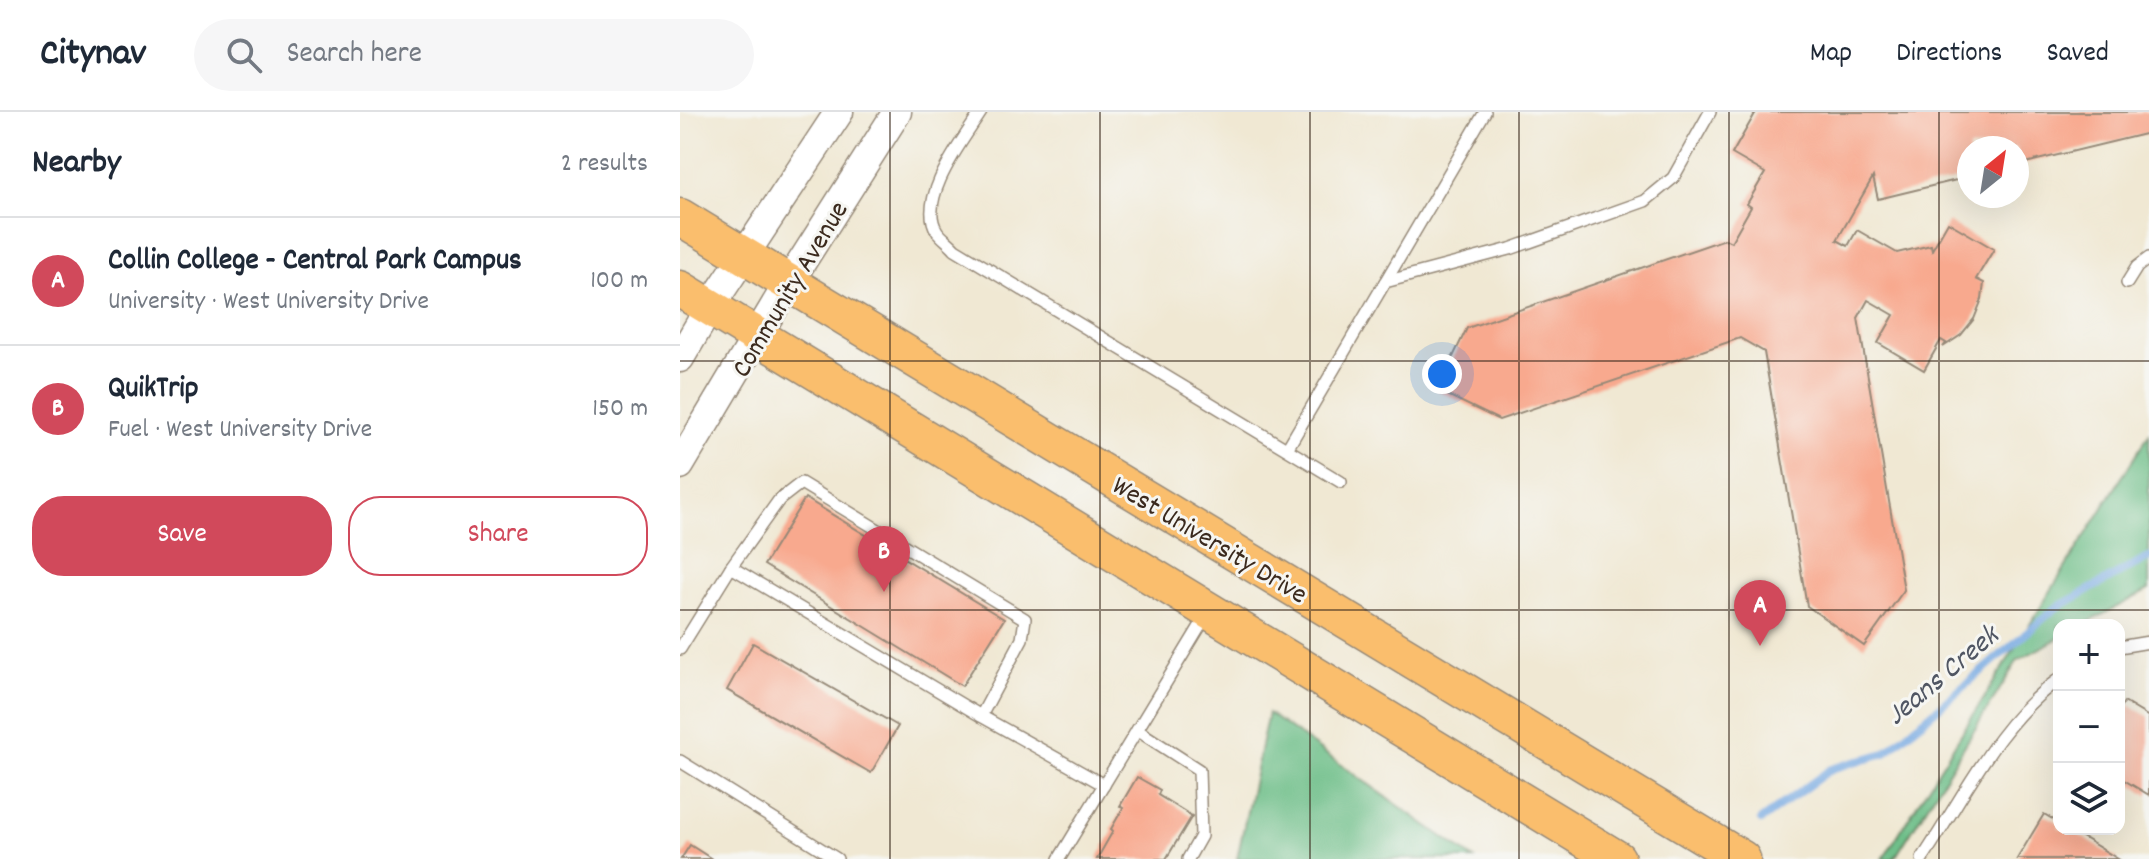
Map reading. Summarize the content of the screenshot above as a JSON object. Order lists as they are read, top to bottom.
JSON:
{
  "streets": {
    "highway": ["West University Drive"],
    "street": ["Community Avenue"]
  },
  "crossings": [
    ["Community Avenue", "West University Drive"]
  ],
  "water": ["Jeans Creek"],
  "north": "top right",
  "page": {
    "header": "Citynav",
    "search": "Search here",
    "nav": ["Map", "Directions", "Saved"],
    "heading": ["Nearby", "2 results"],
    "list": [
      {
        "mark": "A",
        "name": "Collin College - Central Park Campus",
        "note": "University · West University Drive",
        "value": "100 m"
      },
      {
        "mark": "B",
        "name": "QuikTrip",
        "note": "Fuel · West University Drive",
        "value": "150 m"
      }
    ],
    "buttons": ["Save", "Share"],
    "pins": ["B", "A"],
    "map_buttons": ["+", "−"]
  }
}
